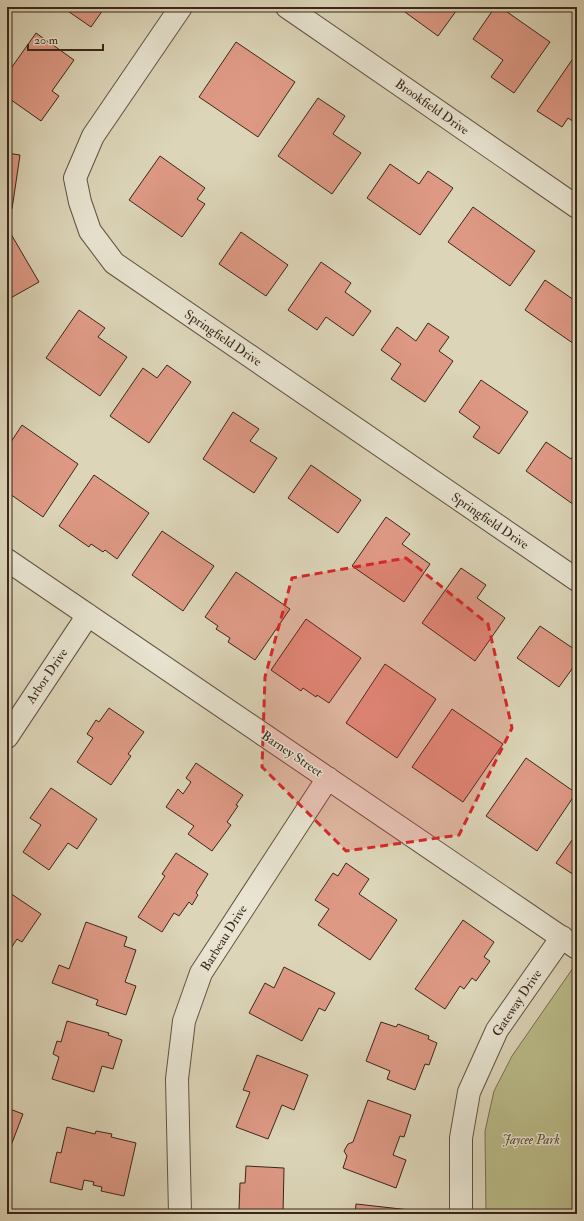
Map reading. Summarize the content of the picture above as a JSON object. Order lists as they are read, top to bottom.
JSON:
{
  "streets": {
    "street": [
      "Brookfield Drive",
      "Springfield Drive",
      "Arbor Drive",
      "Barney Street",
      "Barbeau Drive",
      "Gateway Drive"
    ]
  },
  "crossings": [
    ["Arbor Drive", "Barney Street"],
    ["Barney Street", "Barbeau Drive"],
    ["Barney Street", "Gateway Drive"]
  ],
  "parks": ["Jaycee Park"],
  "scale_bar": "20 m"
}
